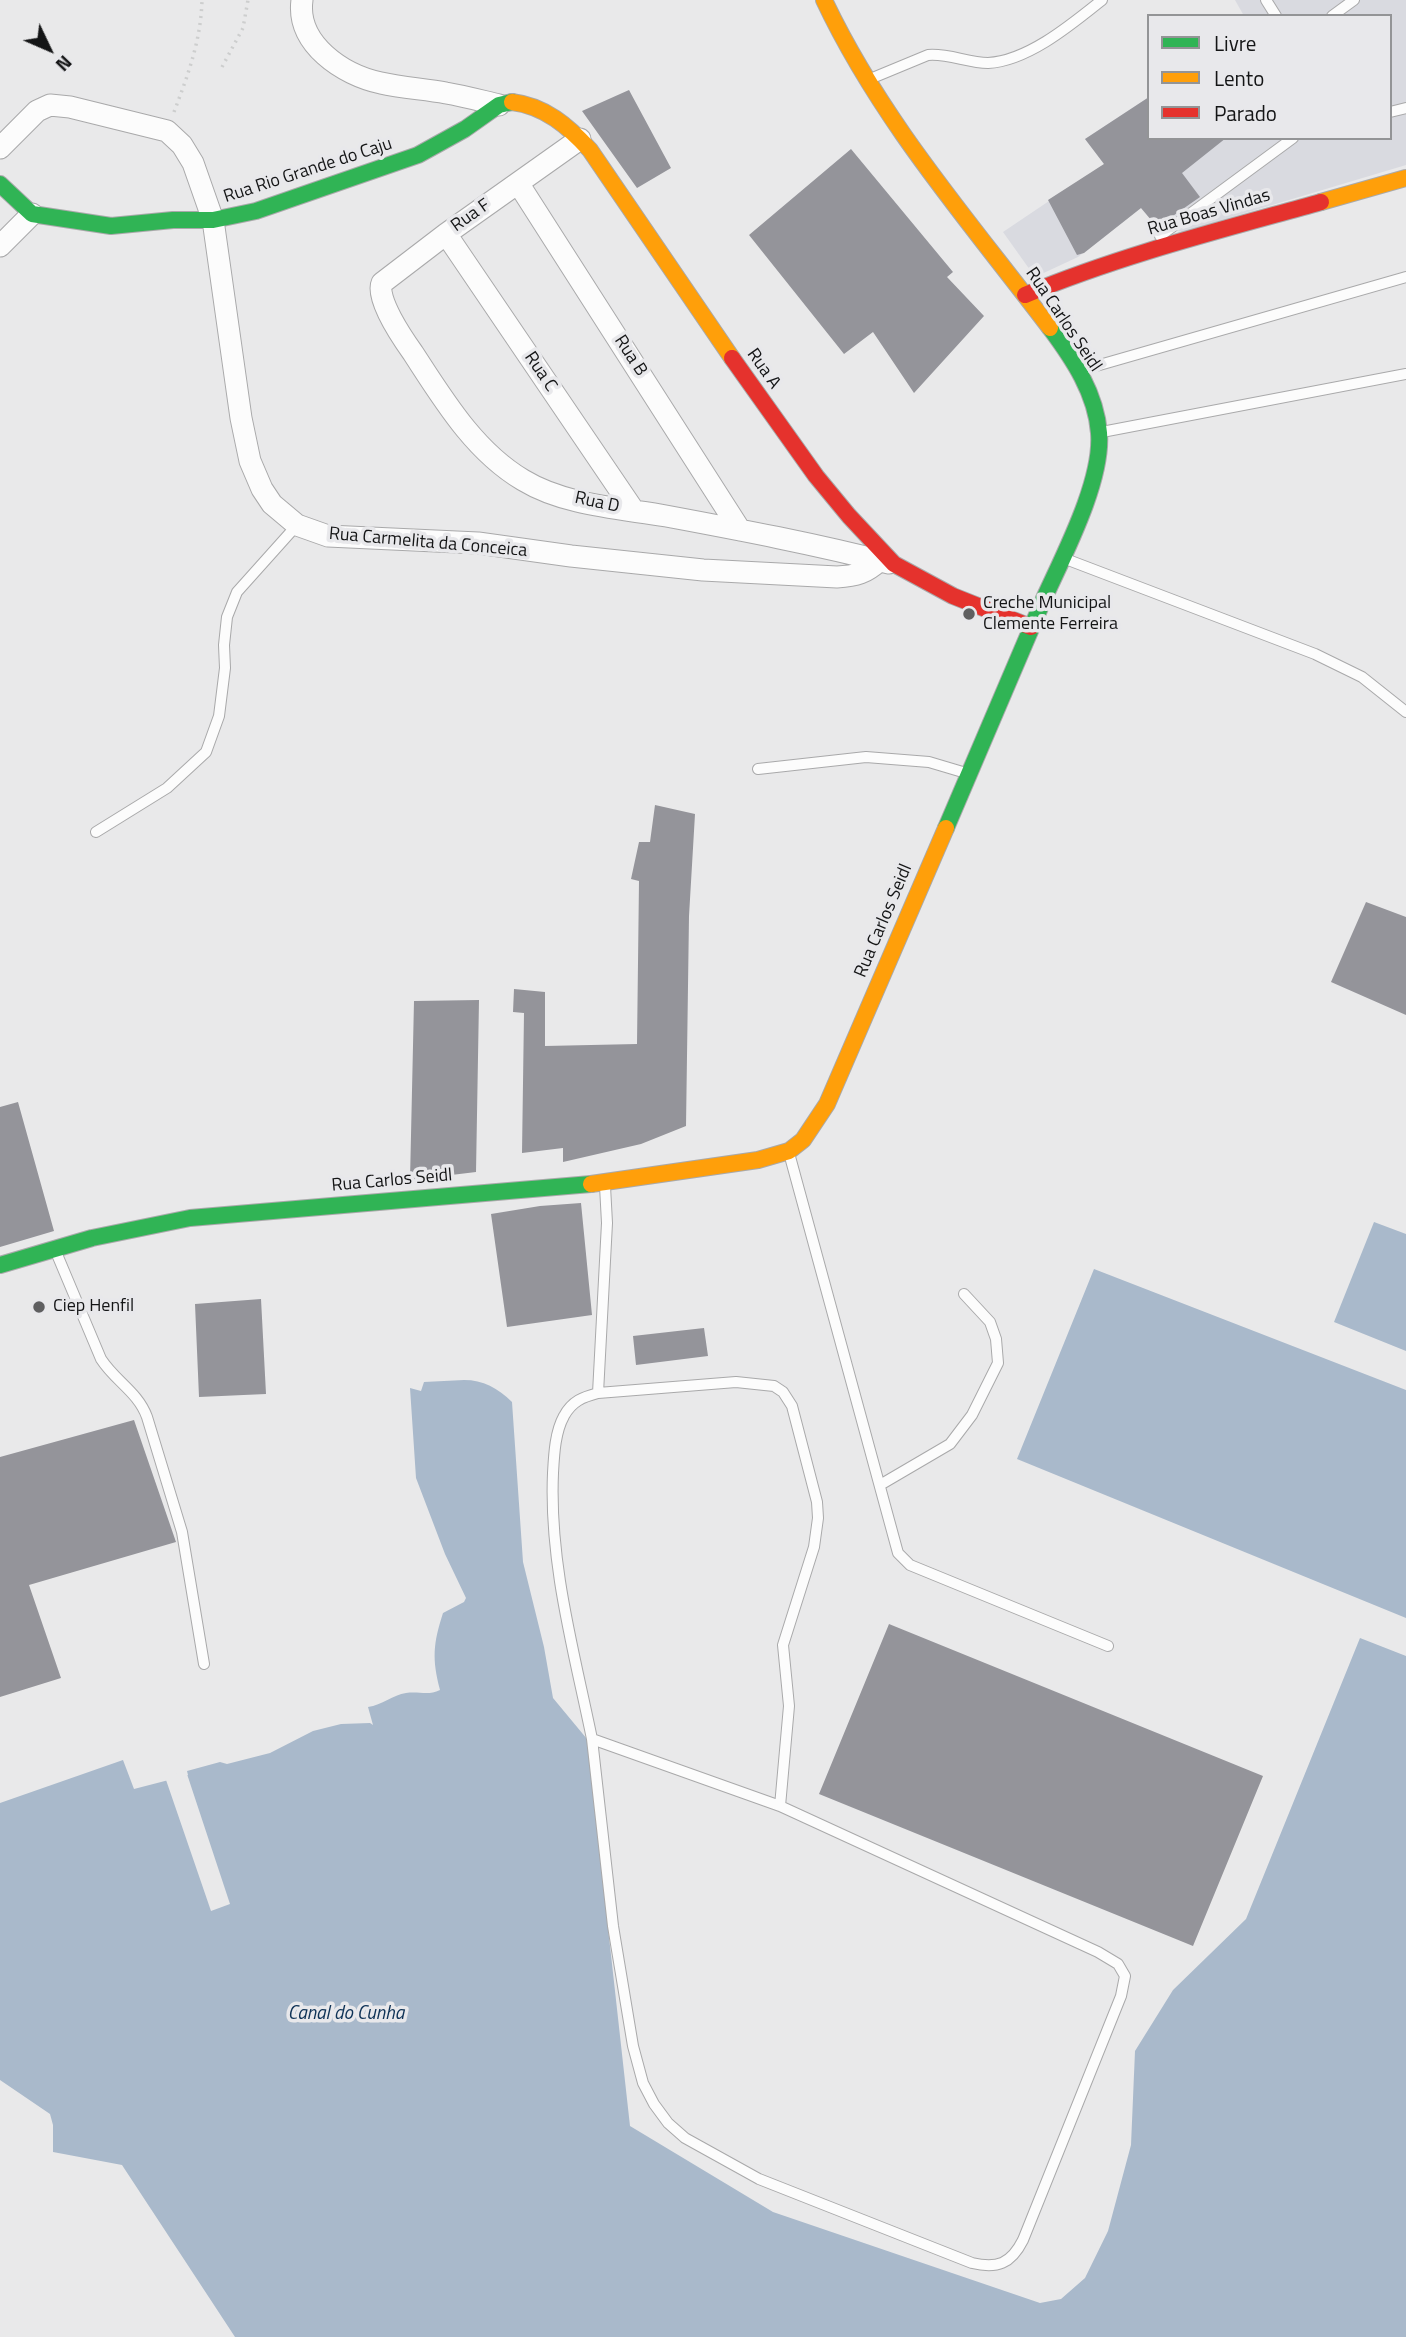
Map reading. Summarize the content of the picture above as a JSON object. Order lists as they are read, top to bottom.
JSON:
{
  "streets": {
    "street": [
      "Rua Rio Grande do Caju",
      "Rua Boas Vindas",
      "Rua F",
      "Rua Carlos Seidl",
      "Rua B",
      "Rua A",
      "Rua C",
      "Rua D",
      "Rua Carmelita da Conceica"
    ]
  },
  "crossings": [
    ["Rua Rio Grande do Caju", "Rua A"],
    ["Rua Rio Grande do Caju", "Rua Carmelita da Conceica"],
    ["Rua Boas Vindas", "Rua Carlos Seidl"],
    ["Rua F", "Rua B"],
    ["Rua F", "Rua A"],
    ["Rua F", "Rua C"],
    ["Rua F", "Rua D"],
    ["Rua Carlos Seidl", "Rua A"],
    ["Rua B", "Rua D"],
    ["Rua A", "Rua D"],
    ["Rua A", "Rua Carmelita da Conceica"],
    ["Rua C", "Rua D"],
    ["Rua D", "Rua Carmelita da Conceica"]
  ],
  "water": ["Canal do Cunha"],
  "places": ["Creche Municipal Clemente Ferreira", "Ciep Henfil"],
  "legend": ["Livre", "Lento", "Parado"],
  "north": "bottom right"
}
